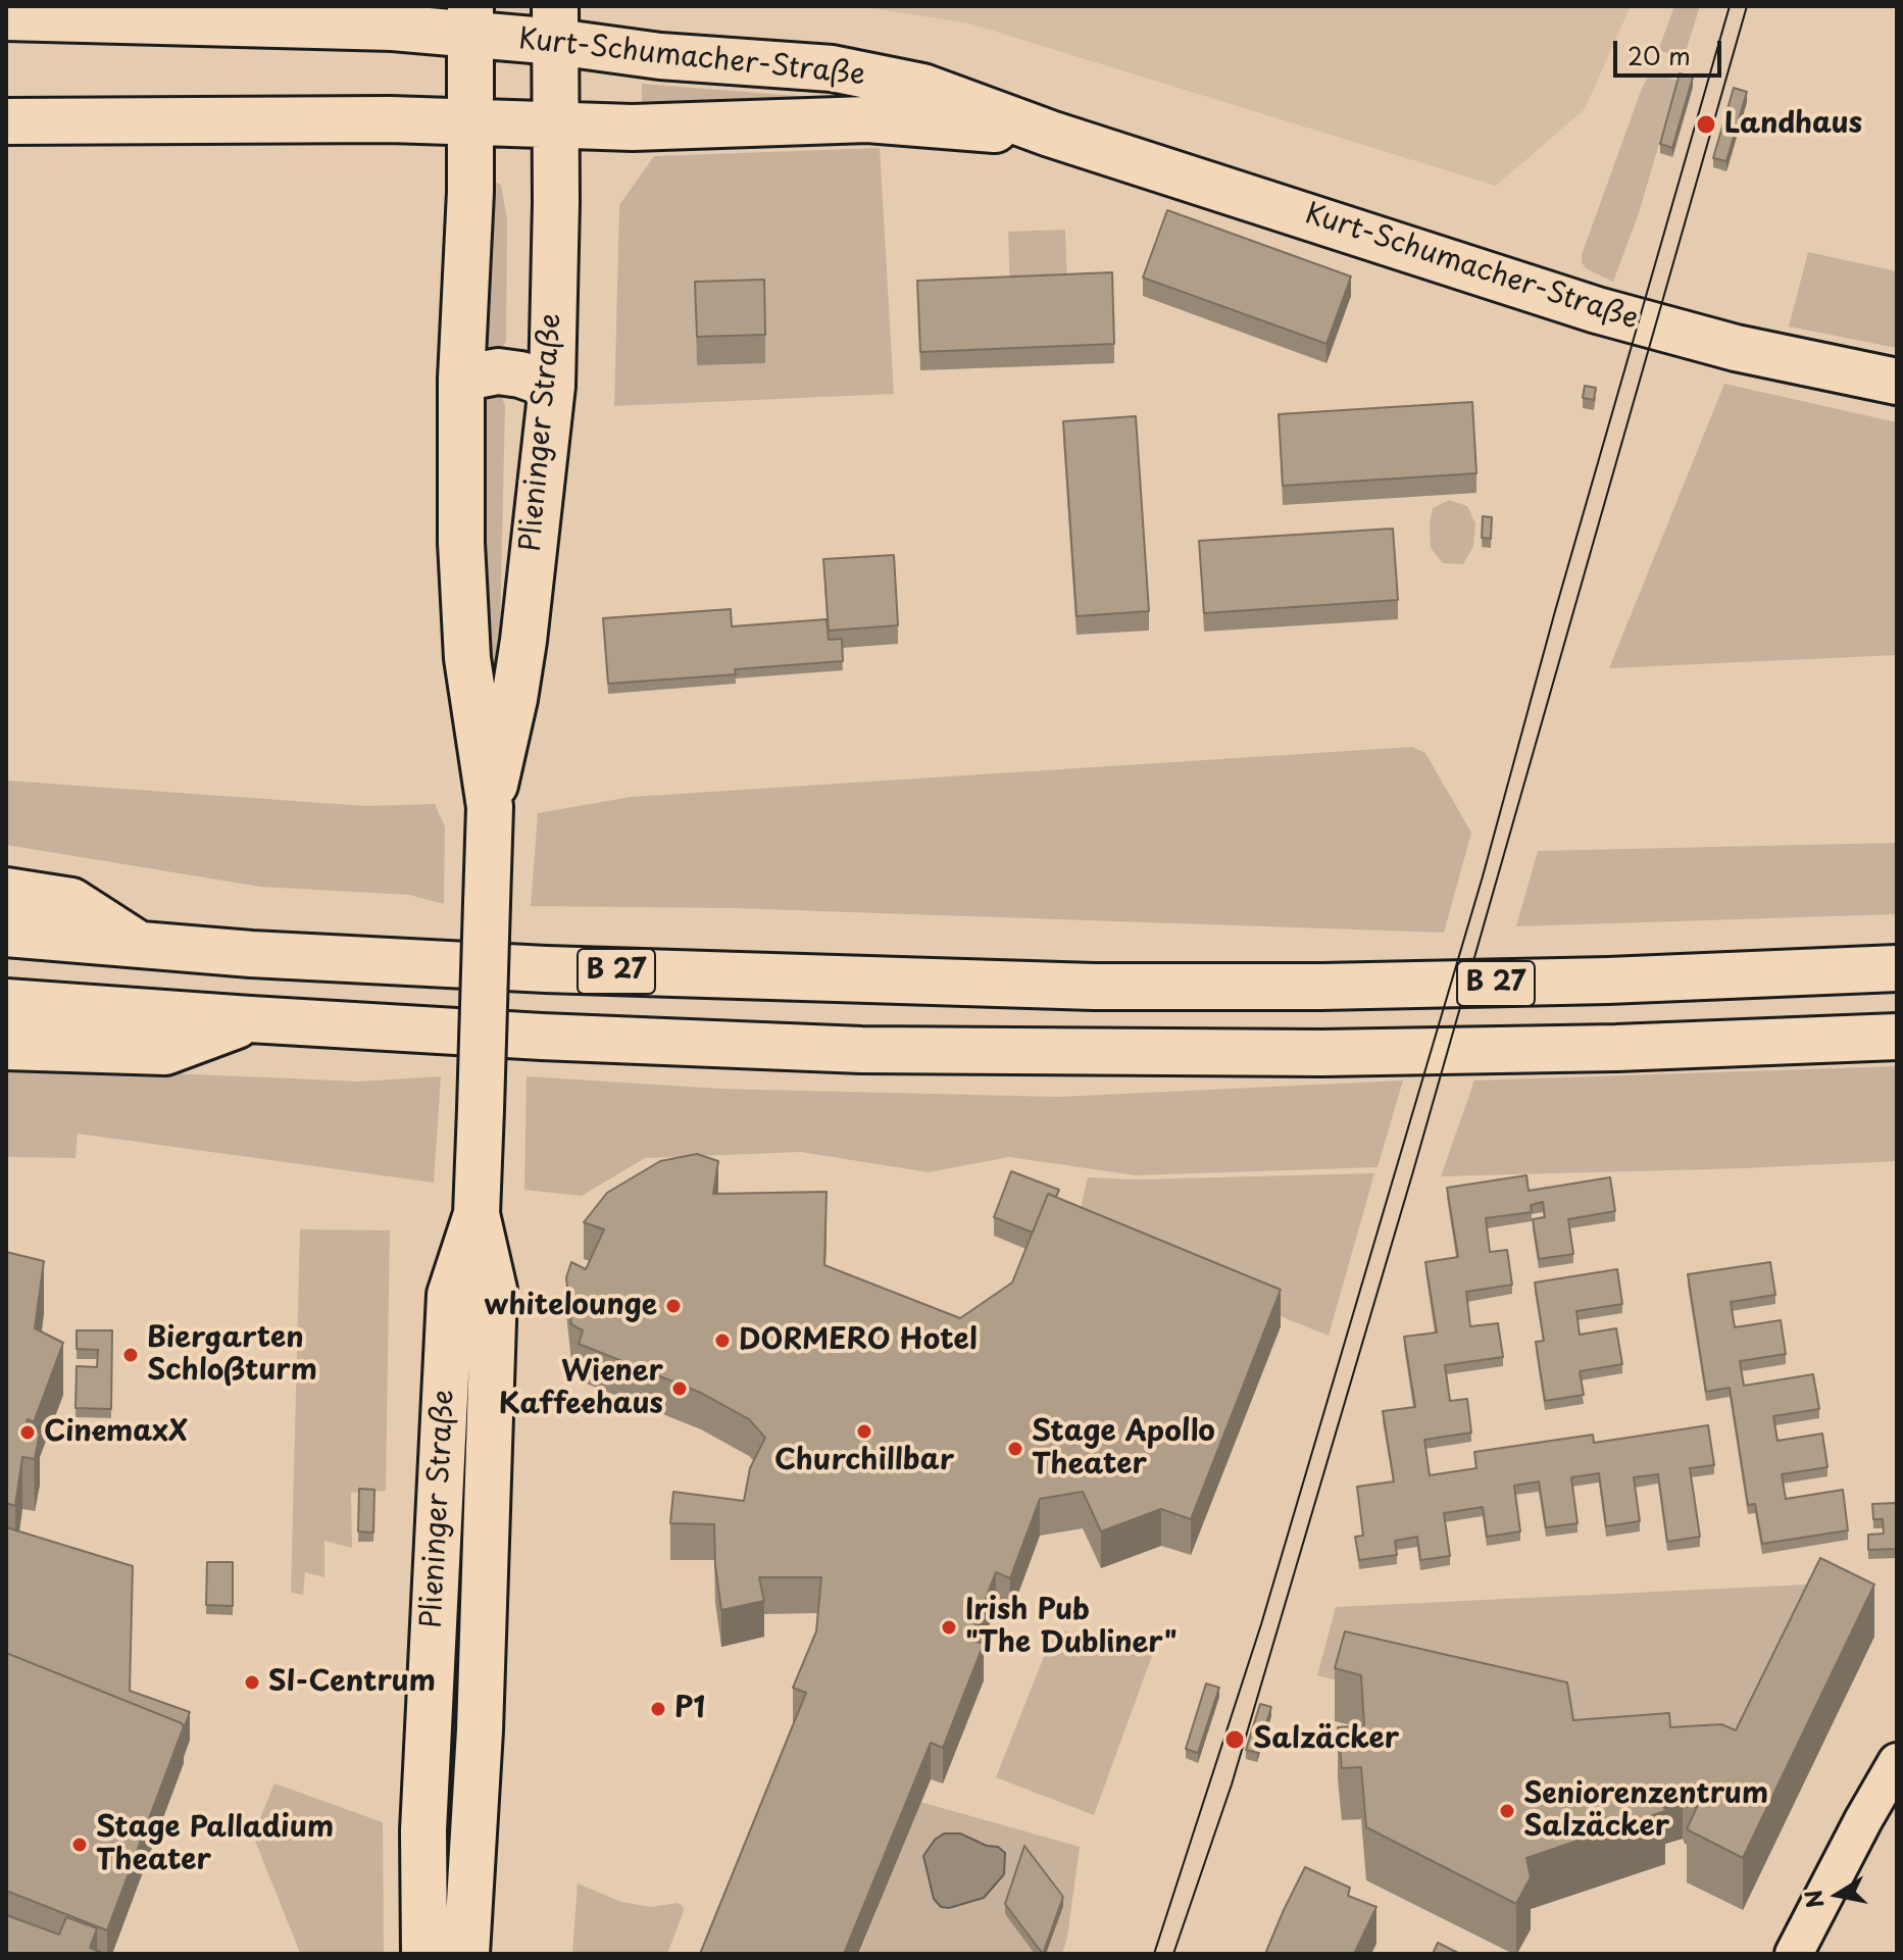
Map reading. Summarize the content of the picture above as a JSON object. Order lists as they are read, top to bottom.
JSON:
{
  "streets": {
    "main road": ["Kurt-Schumacher-Straße", "Plieninger Straße", "B 27"]
  },
  "crossings": [
    ["Kurt-Schumacher-Straße", "Plieninger Straße"]
  ],
  "places": [
    "Landhaus",
    "whitelounge",
    "DORMERO Hotel",
    "Biergarten Schloßturm",
    "Wiener Kaffeehaus",
    "Churchillbar",
    "CinemaxX",
    "Stage Apollo Theater",
    "Irish Pub \"The Dubliner\"",
    "SI-Centrum",
    "P1",
    "Salzäcker",
    "Seniorenzentrum Salzäcker",
    "Stage Palladium Theater"
  ],
  "scale_bar": "20 m",
  "north": "left"
}
